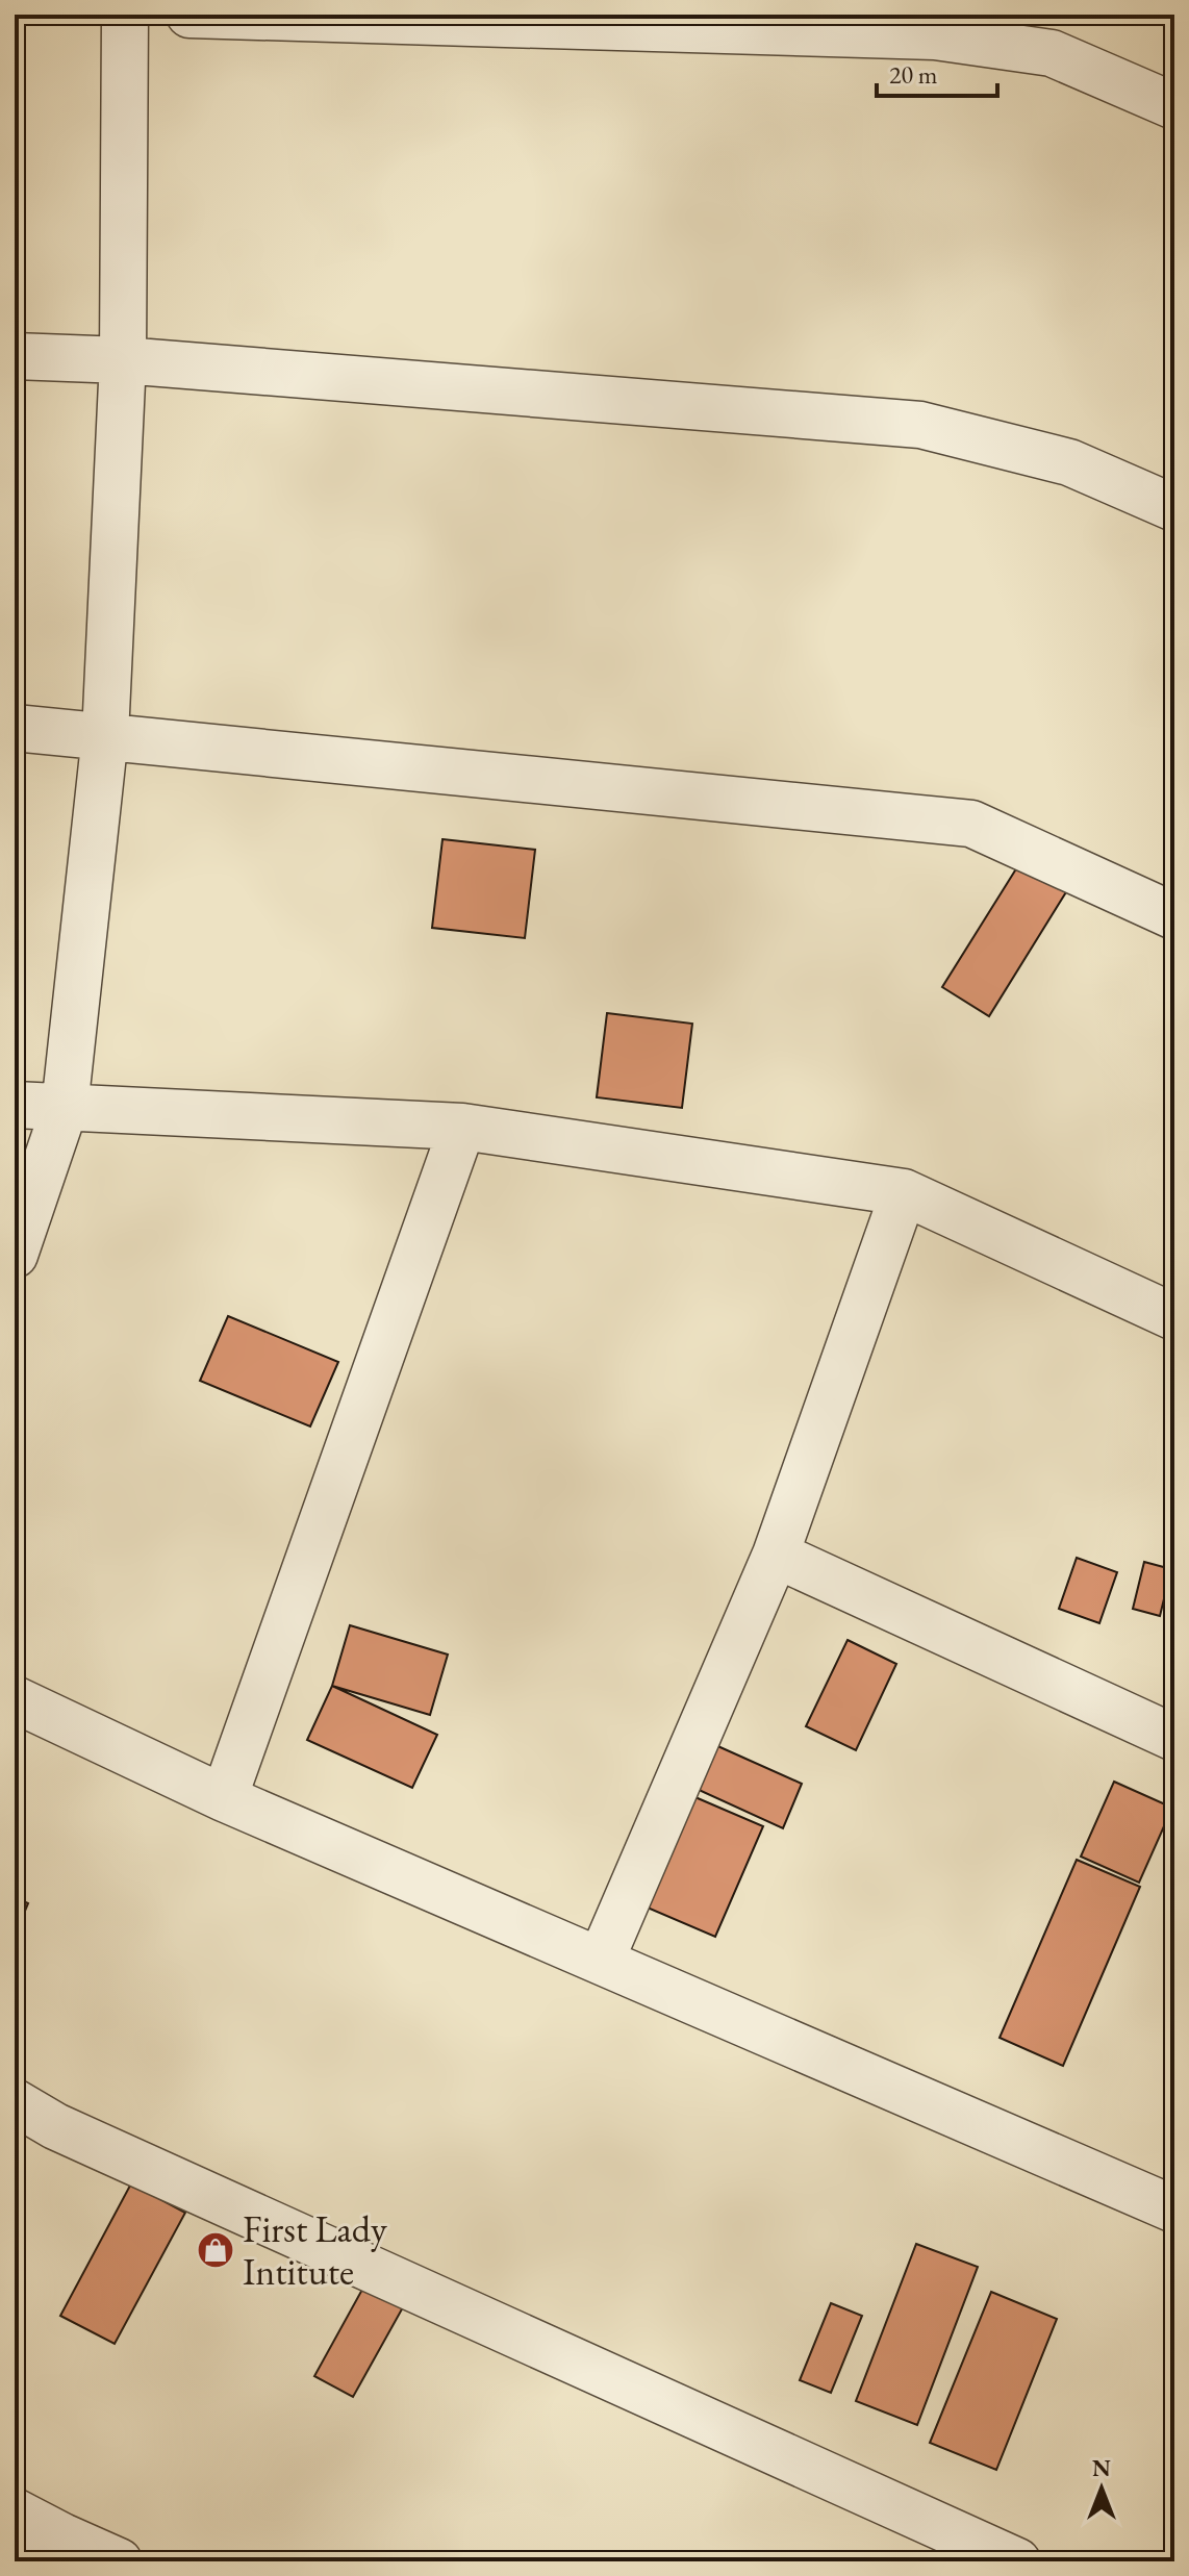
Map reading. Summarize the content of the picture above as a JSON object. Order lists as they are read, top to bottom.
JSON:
{
  "places": {
    "shop": ["First Lady Intitute"]
  },
  "scale_bar": "20 m",
  "north": "top"
}
